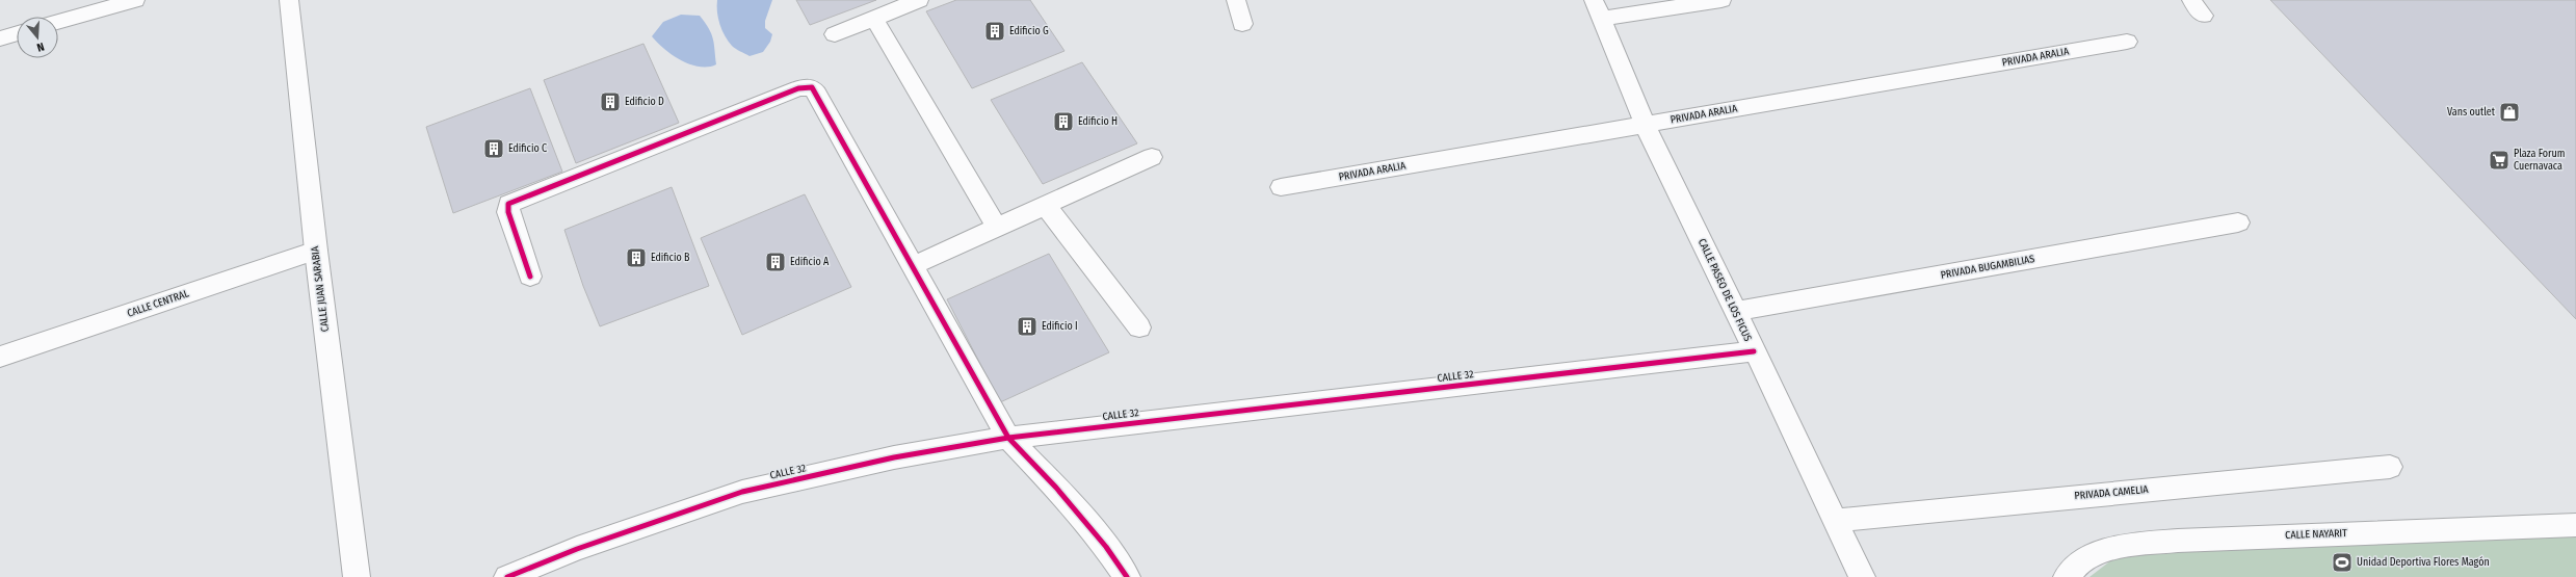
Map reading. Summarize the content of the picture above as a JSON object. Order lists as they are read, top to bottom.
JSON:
{
  "streets": {
    "street": [
      "PRIVADA ARALIA",
      "PRIVADA BUGAMBILIAS",
      "CALLE JUAN SARABIA",
      "CALLE PASEO DE LOS FICUS",
      "CALLE CENTRAL",
      "CALLE 32",
      "PRIVADA CAMELIA",
      "CALLE NAYARIT"
    ]
  },
  "crossings": [
    ["PRIVADA ARALIA", "CALLE PASEO DE LOS FICUS"],
    ["PRIVADA BUGAMBILIAS", "CALLE PASEO DE LOS FICUS"],
    ["CALLE JUAN SARABIA", "CALLE CENTRAL"],
    ["CALLE PASEO DE LOS FICUS", "CALLE 32"],
    ["CALLE PASEO DE LOS FICUS", "PRIVADA CAMELIA"]
  ],
  "places": {
    "building": [
      "Edificio G",
      "Edificio D",
      "Edificio H",
      "Edificio C",
      "Edificio B",
      "Edificio A",
      "Edificio I"
    ],
    "shop": ["Vans outlet"],
    "supermarket": ["Plaza Forum Cuernavaca"],
    "sports": ["Unidad Deportiva Flores Magón"]
  },
  "north": "bottom"
}
